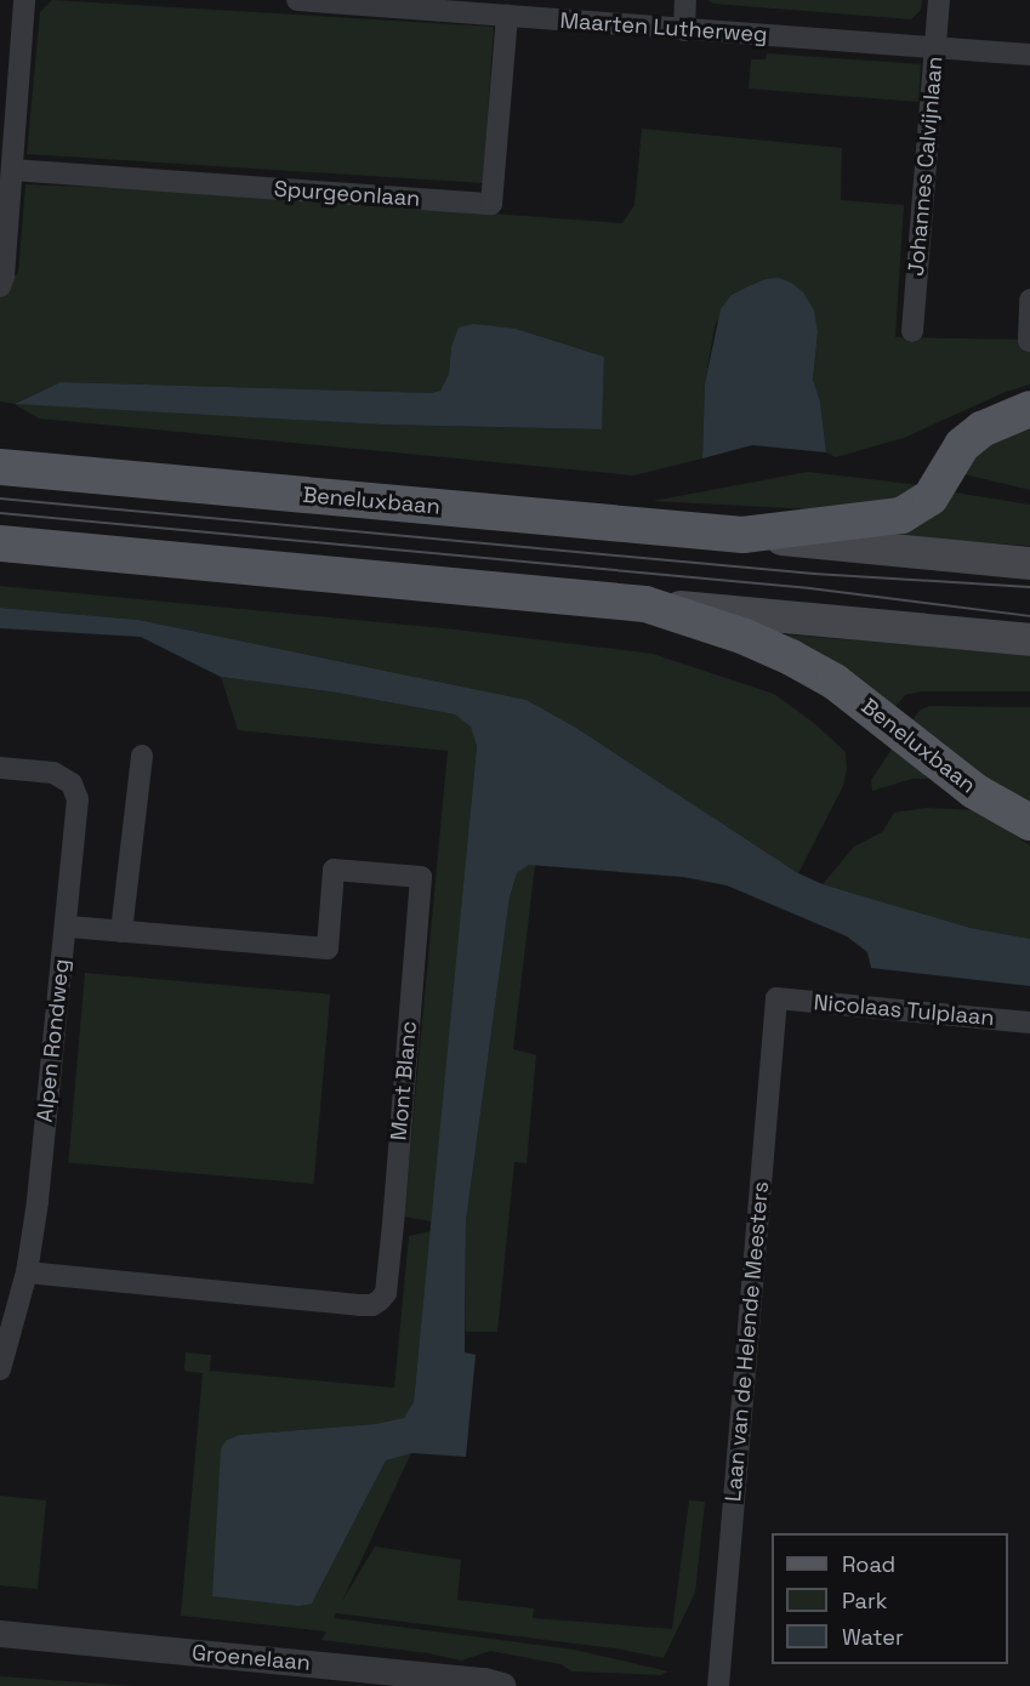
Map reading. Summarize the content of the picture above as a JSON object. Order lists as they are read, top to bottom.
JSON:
{
  "streets": {
    "main road": ["Beneluxbaan"],
    "street": [
      "Maarten Lutherweg",
      "Johannes Calvijnlaan",
      "Spurgeonlaan",
      "Nicolaas Tulplaan",
      "Alpen Rondweg",
      "Mont Blanc",
      "Laan van de Helende Meesters",
      "Groenelaan"
    ]
  },
  "crossings": [
    ["Maarten Lutherweg", "Johannes Calvijnlaan"],
    ["Maarten Lutherweg", "Spurgeonlaan"],
    ["Nicolaas Tulplaan", "Laan van de Helende Meesters"],
    ["Alpen Rondweg", "Mont Blanc"]
  ],
  "legend": ["Road", "Park", "Water"]
}
